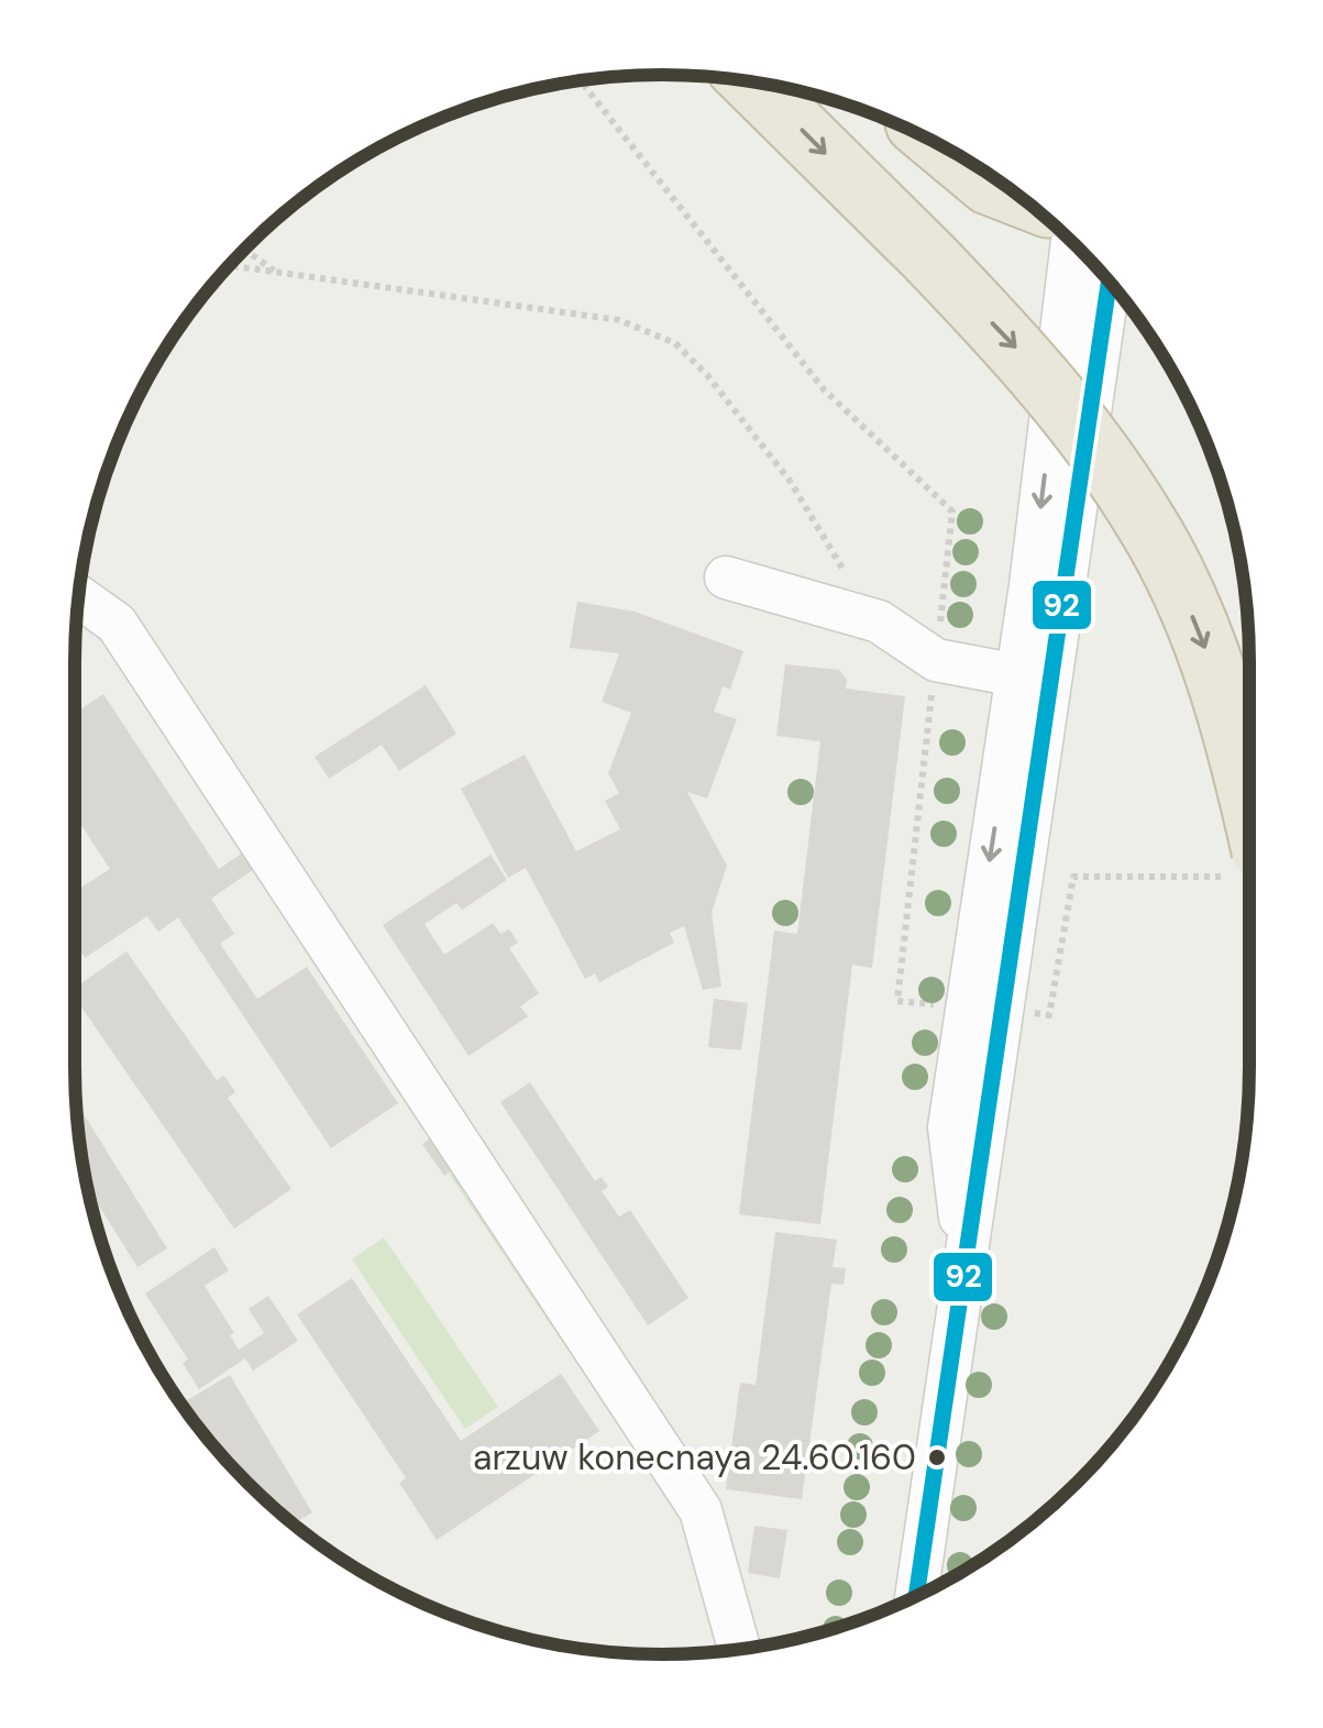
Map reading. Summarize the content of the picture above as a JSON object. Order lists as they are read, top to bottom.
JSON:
{
  "places": ["arzuw konecnaya 24.60.160"],
  "lines": ["transit line 92"]
}
